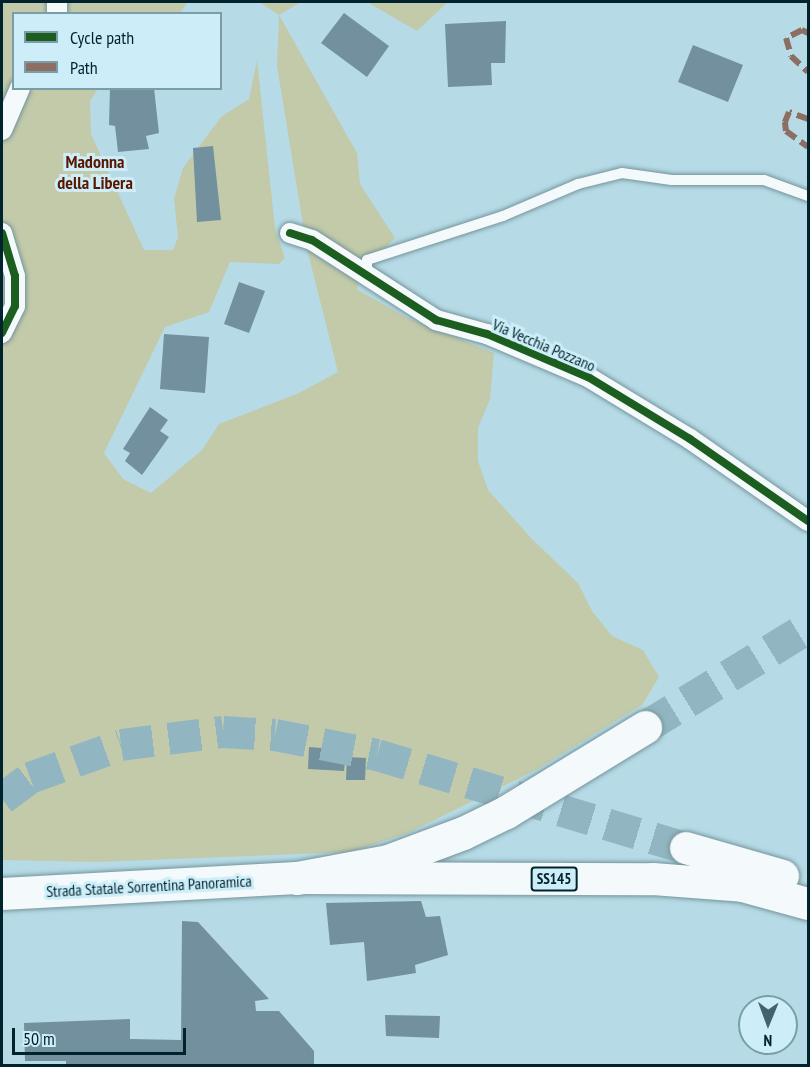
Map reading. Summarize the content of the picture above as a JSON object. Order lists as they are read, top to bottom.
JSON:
{
  "streets": {
    "main road": ["SS145", "Strada Statale Sorrentina Panoramica"],
    "street": ["Via Vecchia Pozzano"]
  },
  "crossings": [
    ["SS145", "Strada Statale Sorrentina Panoramica"]
  ],
  "districts": ["Madonna della Libera"],
  "legend": ["Cycle path", "Path"],
  "scale_bar": "50 m",
  "north": "bottom"
}
